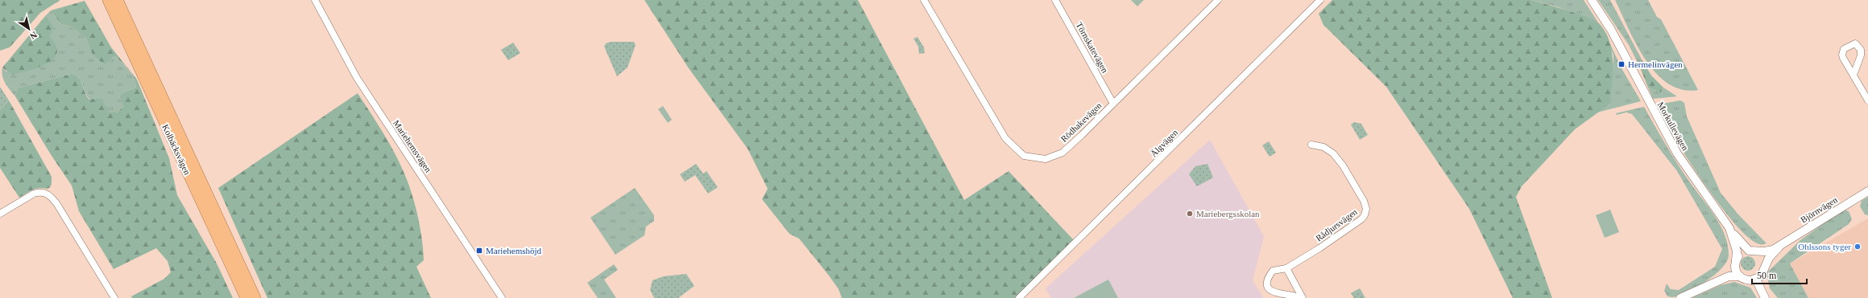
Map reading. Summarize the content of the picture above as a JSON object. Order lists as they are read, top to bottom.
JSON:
{
  "streets": {
    "highway": ["Kolbäcksvägen"],
    "street": [
      "Törnskatevägen",
      "Rödhakevägen",
      "Morkullevägen",
      "Älgvägen",
      "Mariehemsvägen",
      "Björnvägen",
      "Rådjursvägen"
    ]
  },
  "crossings": [
    ["Törnskatevägen", "Rödhakevägen"],
    ["Morkullevägen", "Björnvägen"]
  ],
  "places": {
    "transit": ["Hermelinvägen", "Mariehemshöjd"],
    "other": ["Mariebergsskolan", "Ohlssons tyger"]
  },
  "scale_bar": "50 m",
  "north": "bottom right"
}
